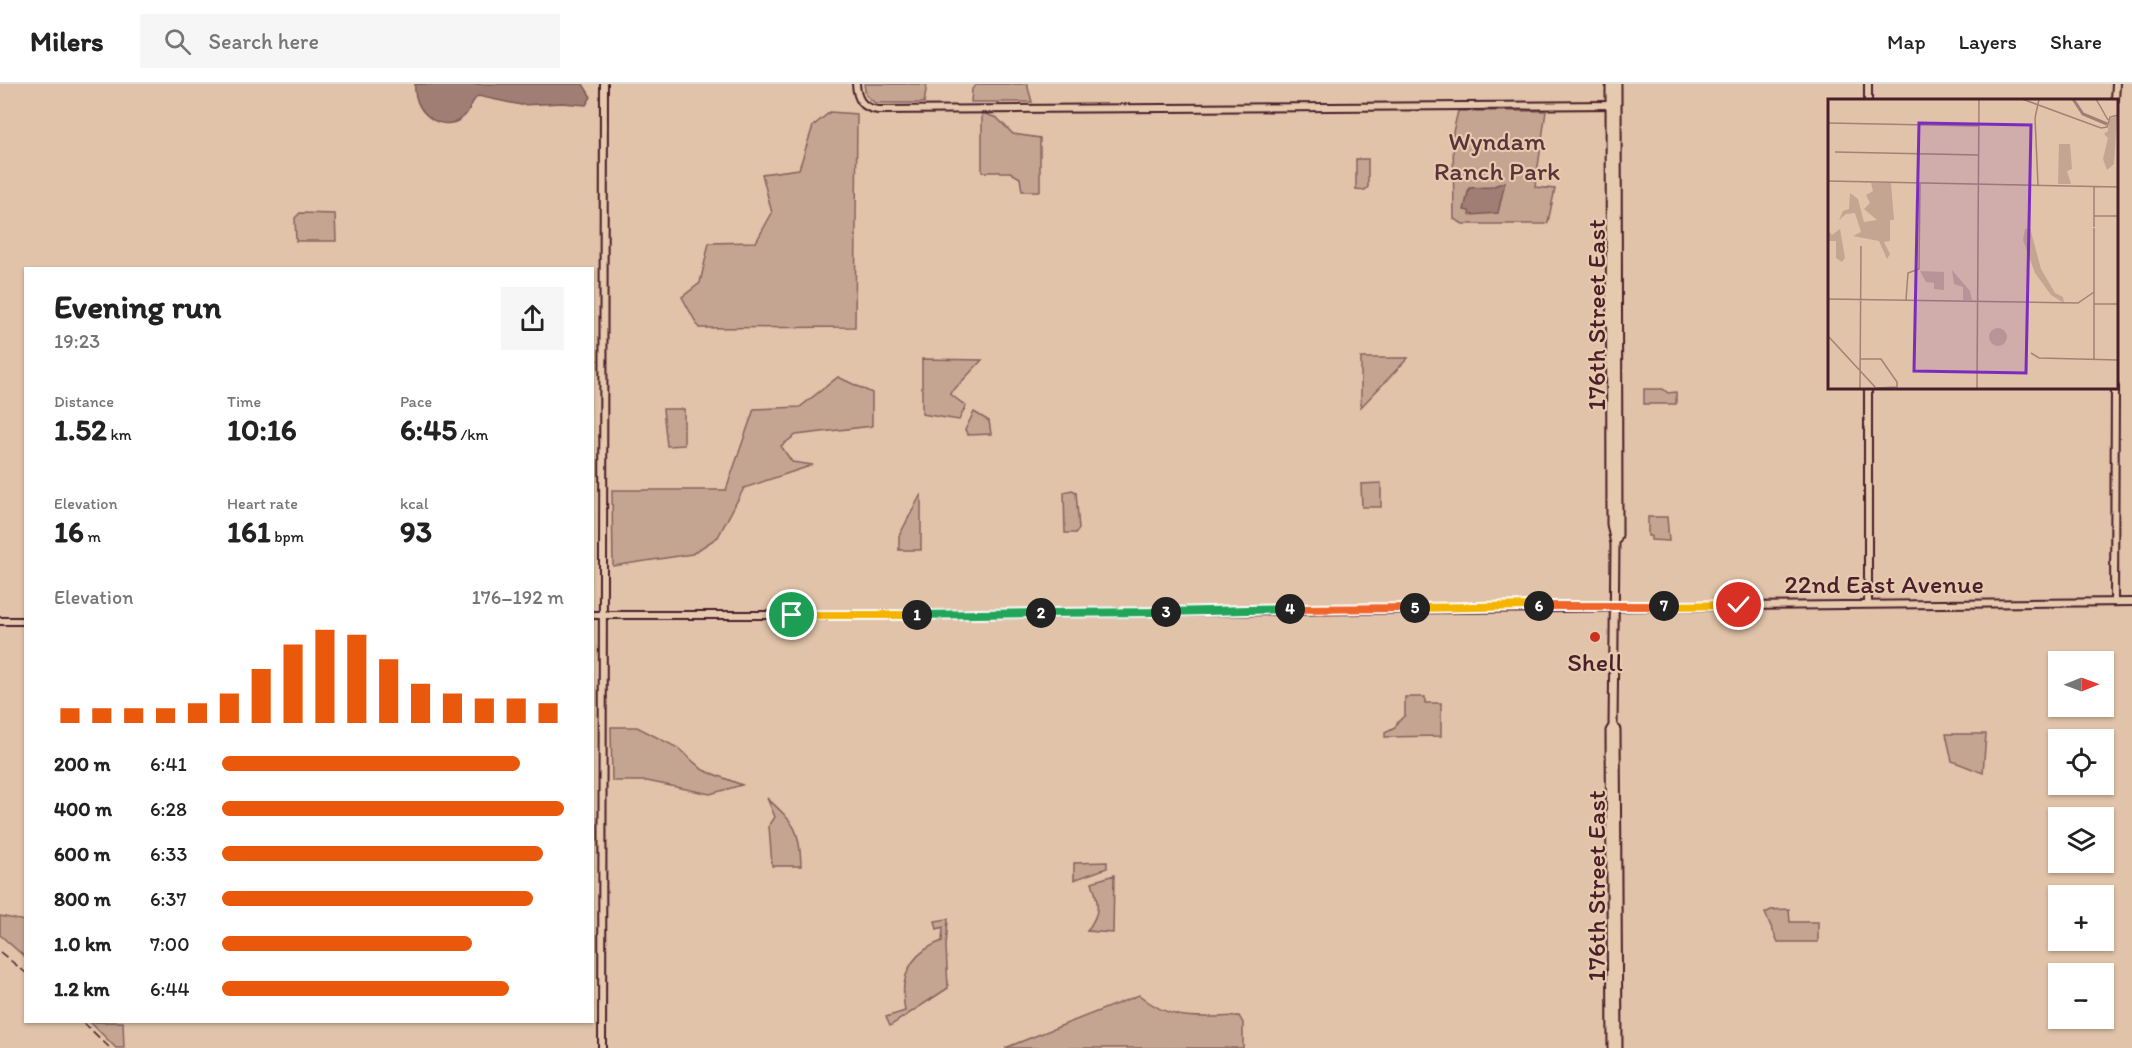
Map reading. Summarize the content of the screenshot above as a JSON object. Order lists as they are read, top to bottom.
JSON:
{
  "streets": {
    "main road": ["176th Street East"],
    "street": ["22nd East Avenue"]
  },
  "crossings": [
    ["176th Street East", "22nd East Avenue"]
  ],
  "parks": ["Wyndam Ranch Park"],
  "places": ["Shell"],
  "north": "right",
  "page": {
    "header": "Milers",
    "search": "Search here",
    "nav": ["Map", "Layers", "Share"],
    "heading": ["Evening run", "19:23"],
    "stats": [
      ["Distance", "1.52 km"],
      ["Time", "10:16"],
      ["Pace", "6:45 /km"],
      ["Elevation", "16 m"],
      ["Heart rate", "161 bpm"],
      ["kcal", "93"]
    ],
    "chart": ["Elevation", "176–192 m"],
    "pins": [
      "6",
      "7",
      "5",
      "4",
      "3",
      "2",
      "1"
    ],
    "map_buttons": ["+", "−"],
    "list": [
      {
        "name": "200 m",
        "note": "6:41"
      },
      {
        "name": "400 m",
        "note": "6:28"
      },
      {
        "name": "600 m",
        "note": "6:33"
      },
      {
        "name": "800 m",
        "note": "6:37"
      },
      {
        "name": "1.0 km",
        "note": "7:00"
      },
      {
        "name": "1.2 km",
        "note": "6:44"
      }
    ]
  }
}
